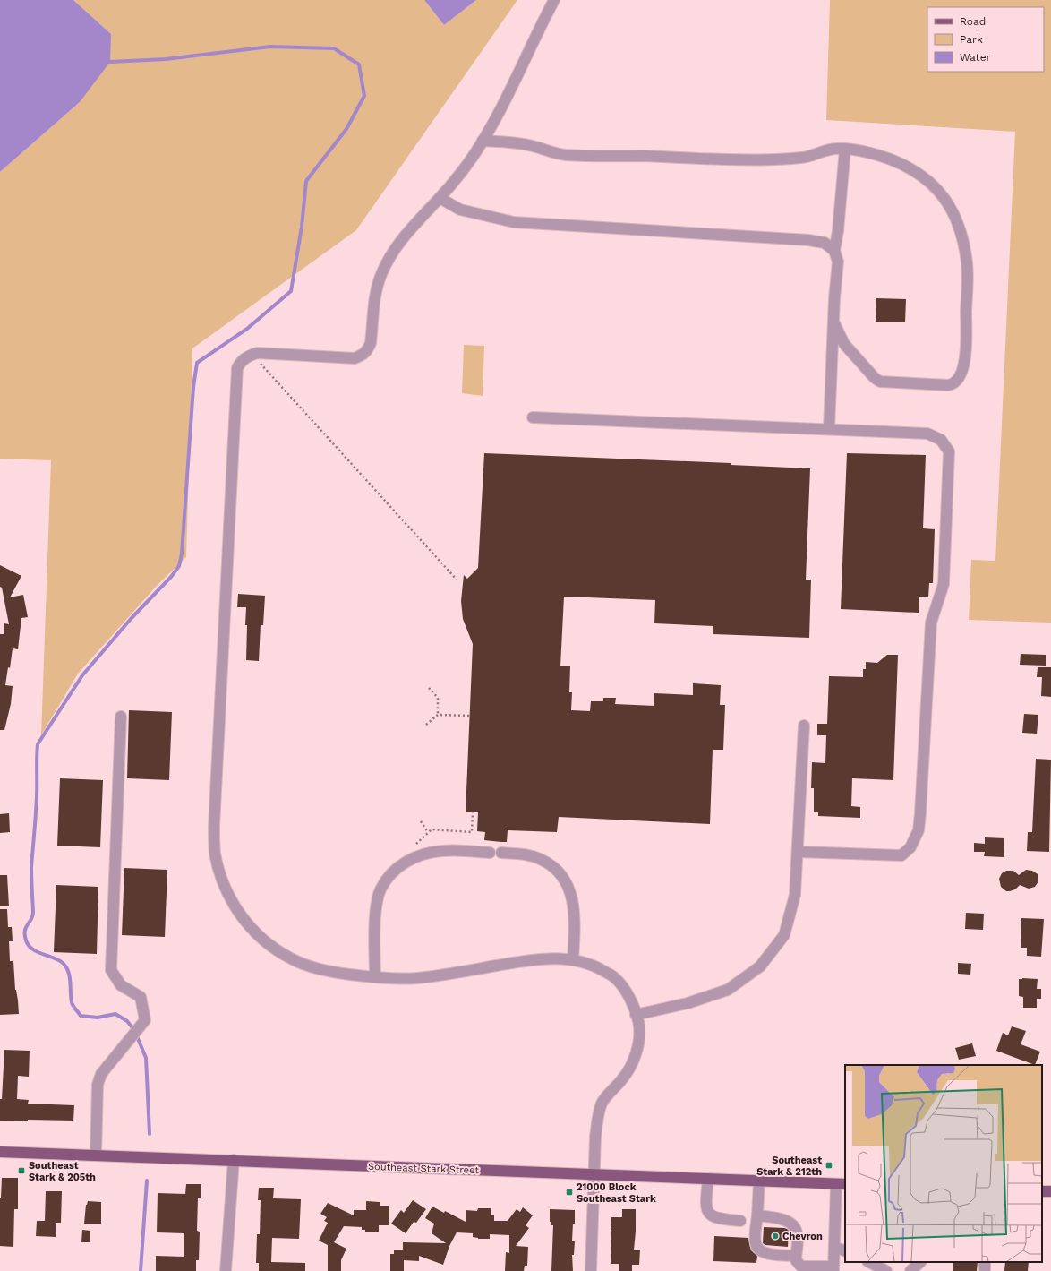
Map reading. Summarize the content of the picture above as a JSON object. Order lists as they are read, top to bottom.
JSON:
{
  "streets": {
    "main road": ["Southeast Stark Street"]
  },
  "places": {
    "transit": ["Southeast Stark & 212th", "Southeast Stark & 205th", "21000 Block Southeast Stark"],
    "other": ["Chevron"]
  },
  "legend": ["Road", "Park", "Water"]
}
